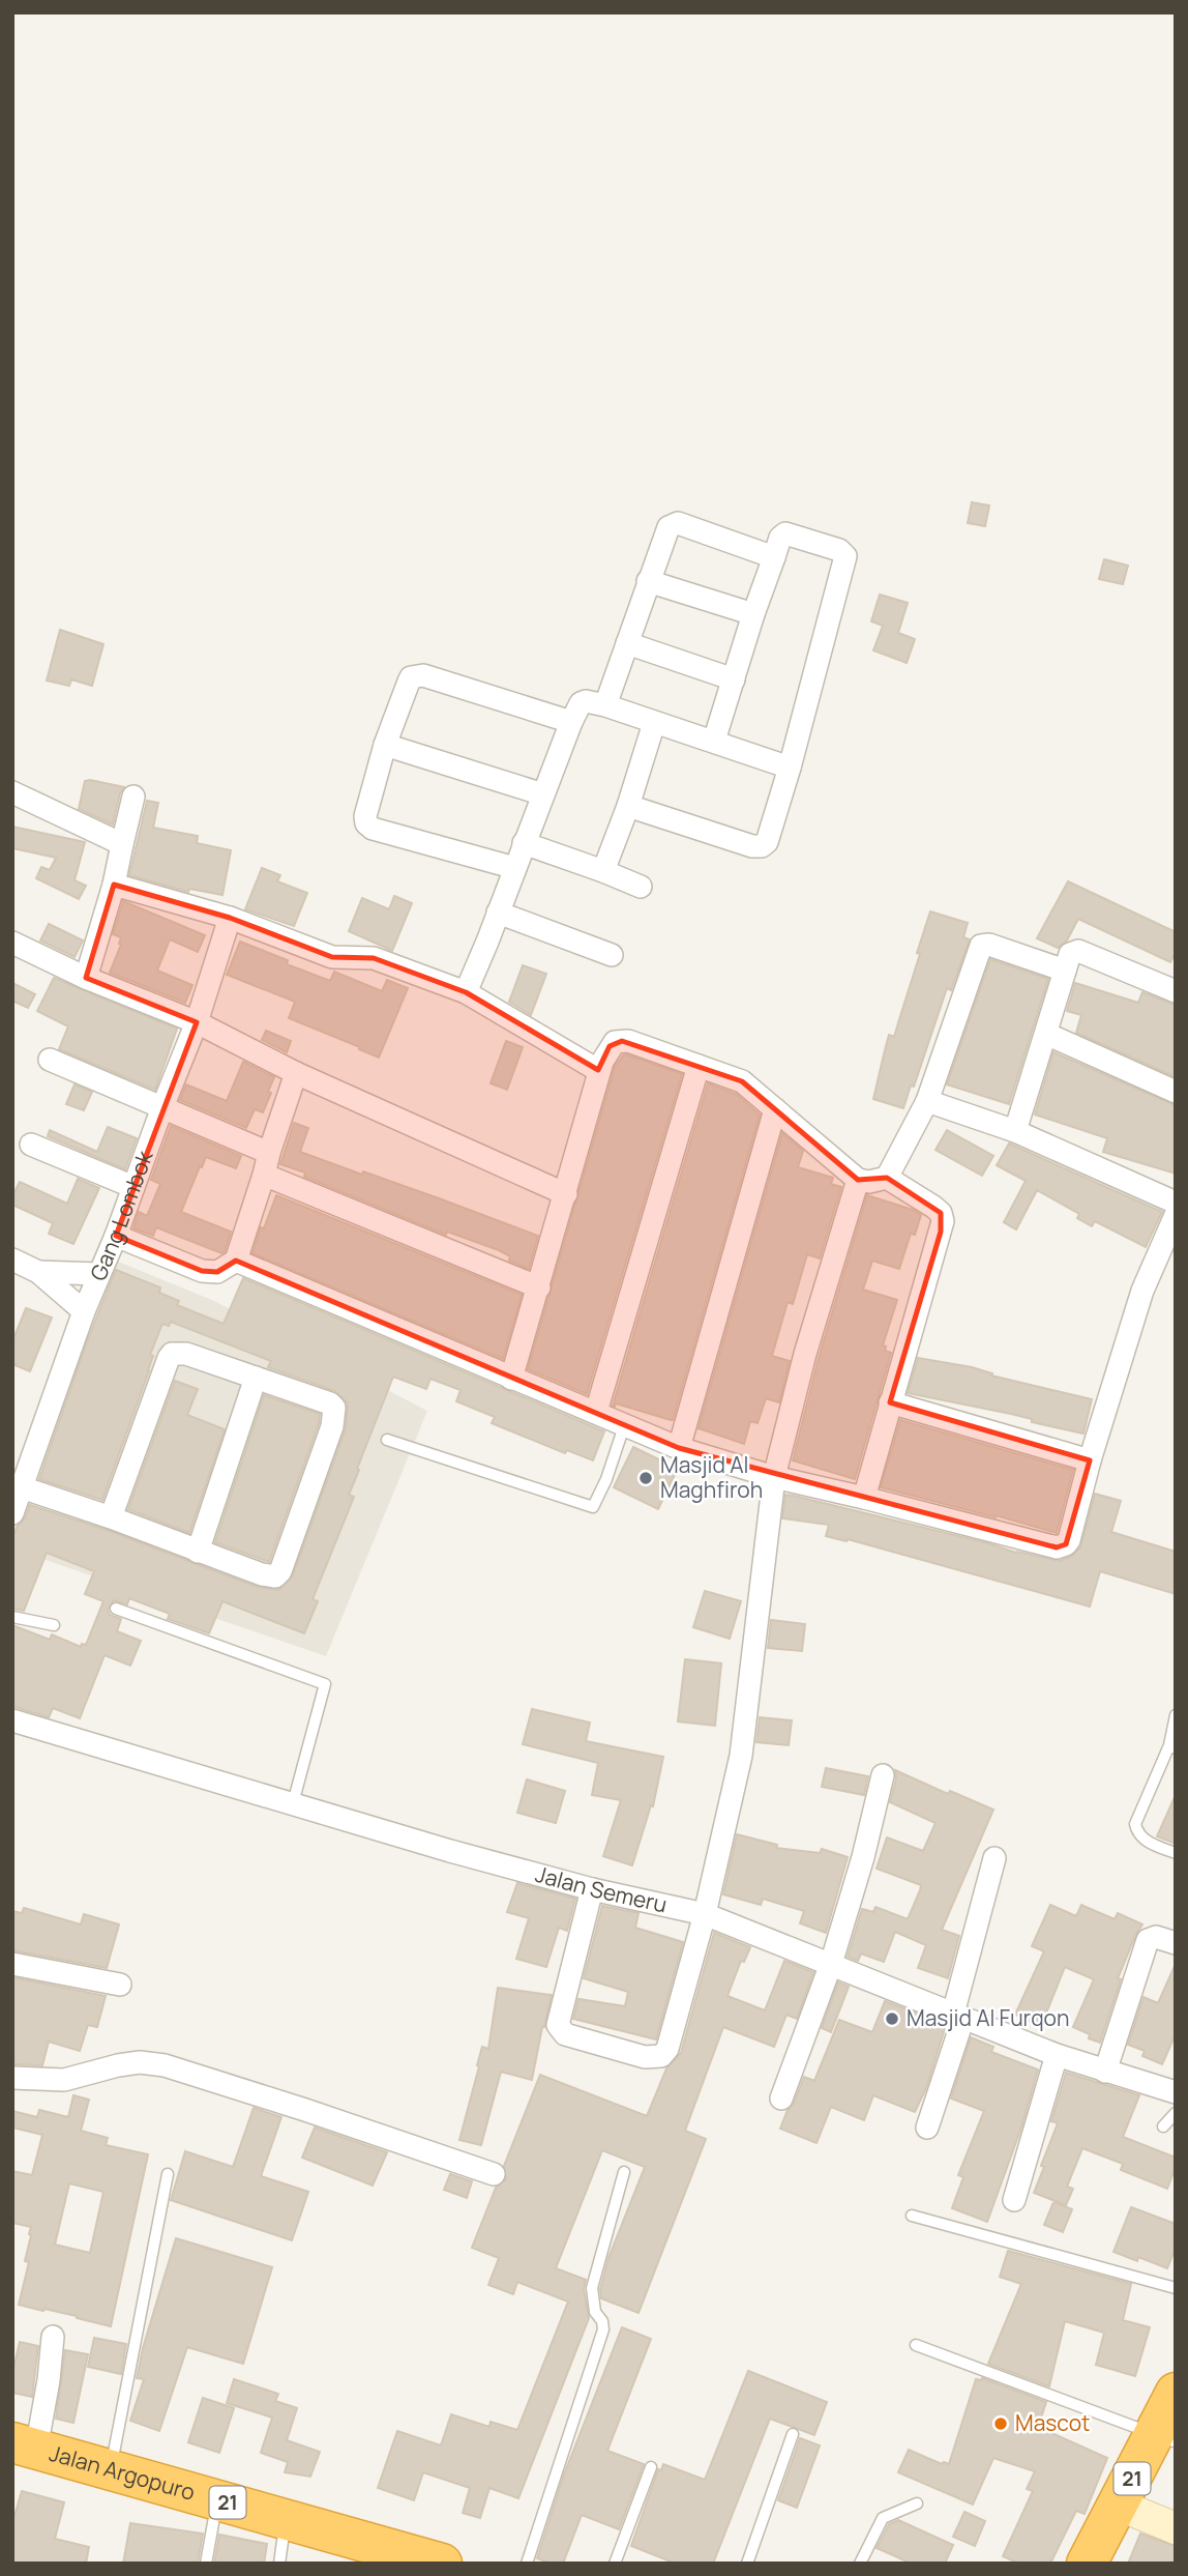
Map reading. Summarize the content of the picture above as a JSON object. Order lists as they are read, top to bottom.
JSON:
{
  "streets": {
    "highway": ["Jalan Argopuro", "21"],
    "street": ["Gang Lombok", "Jalan Semeru"]
  },
  "places": ["Masjid Al Maghfiroh", "Masjid Al Furqon", "Mascot"]
}
